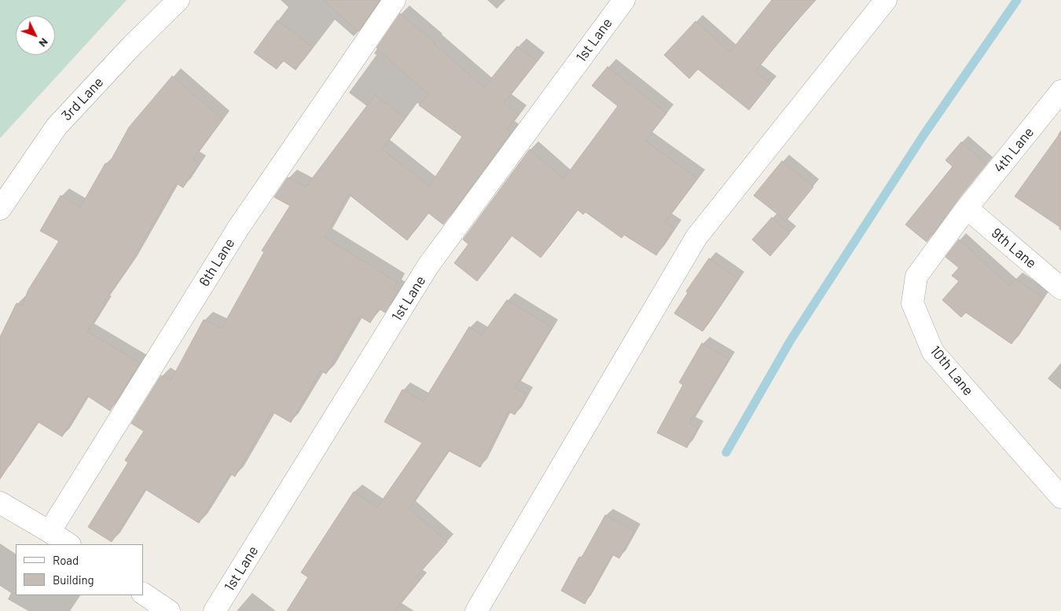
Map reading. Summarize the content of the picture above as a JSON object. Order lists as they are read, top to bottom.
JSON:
{
  "streets": {
    "street": [
      "1st Lane",
      "3rd Lane",
      "4th Lane",
      "9th Lane",
      "6th Lane",
      "10th Lane"
    ]
  },
  "crossings": [
    ["4th Lane", "9th Lane"],
    ["4th Lane", "10th Lane"],
    ["9th Lane", "10th Lane"]
  ],
  "legend": ["Road", "Building"],
  "north": "bottom right"
}
